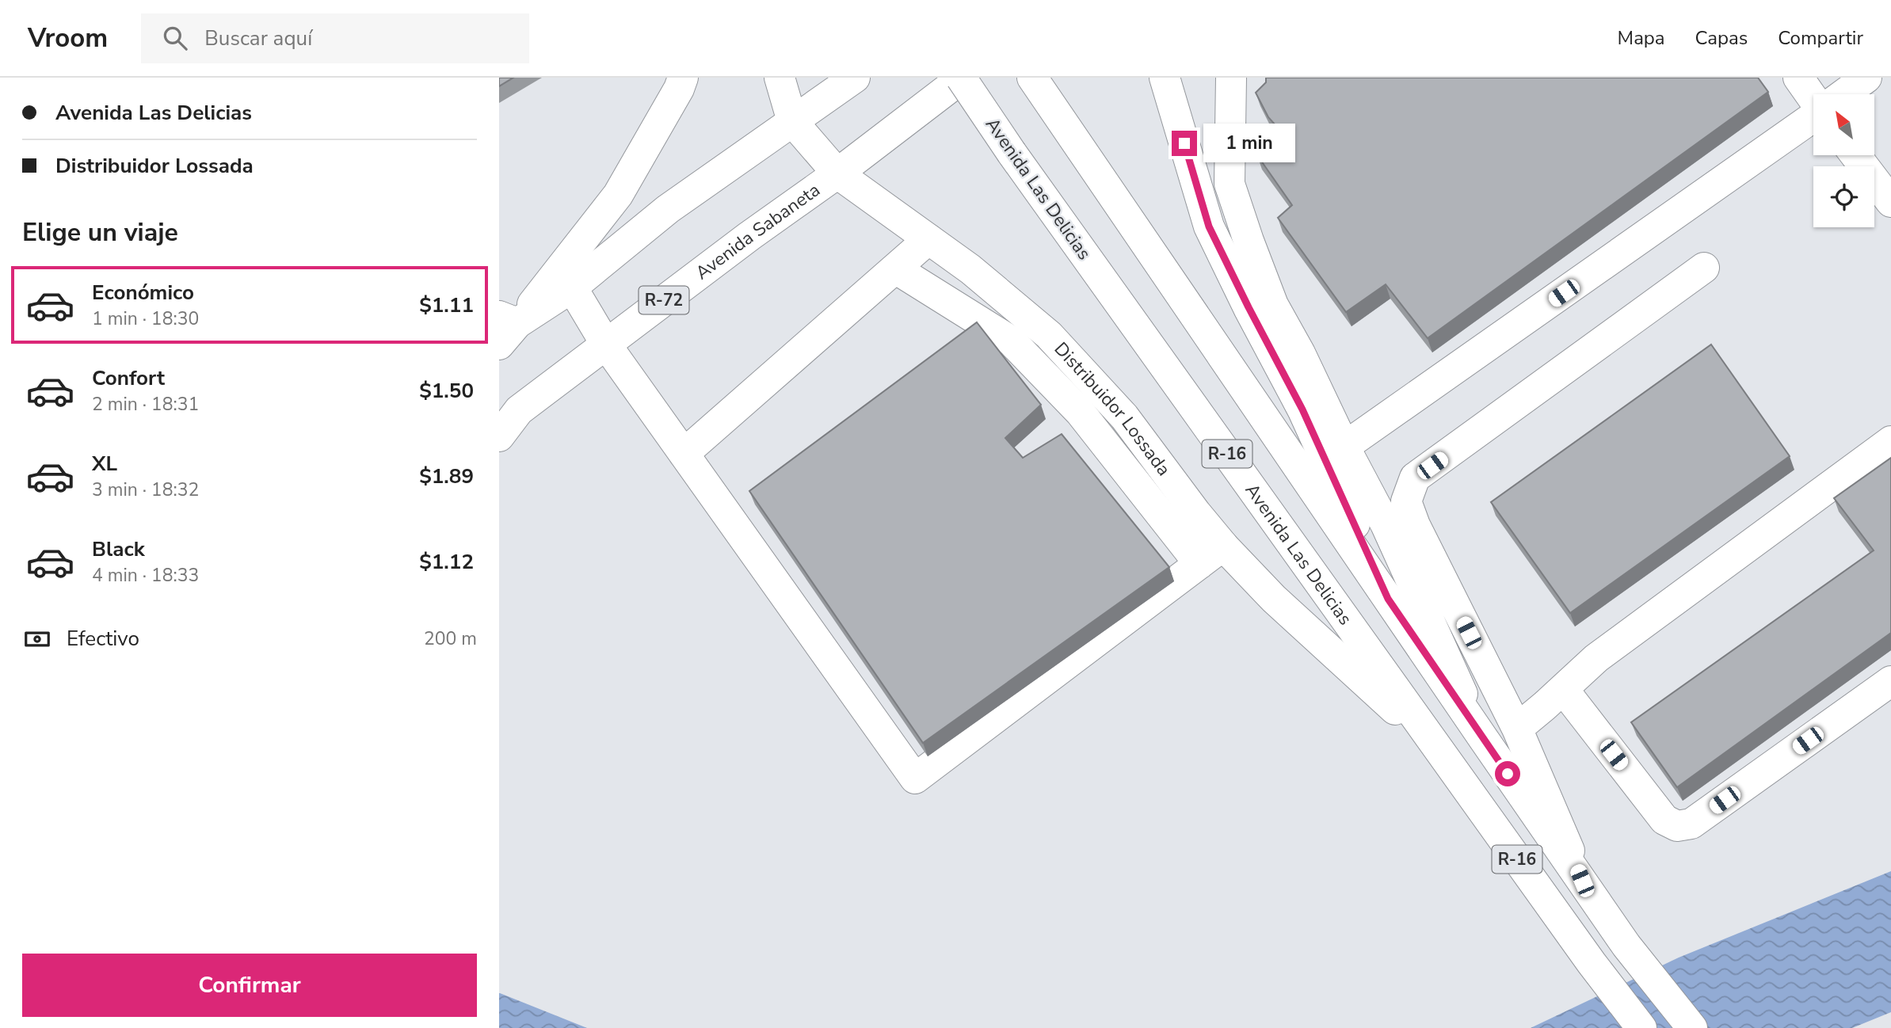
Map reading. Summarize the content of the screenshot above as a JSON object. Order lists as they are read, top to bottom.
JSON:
{
  "streets": {
    "main road": [
      "Avenida Las Delicias",
      "Avenida Sabaneta",
      "R-72",
      "Distribuidor Lossada",
      "R-16"
    ]
  },
  "crossings": [
    ["Avenida Las Delicias", "R-72"],
    ["Avenida Las Delicias", "Distribuidor Lossada"],
    ["Avenida Sabaneta", "R-72"],
    ["Avenida Sabaneta", "Distribuidor Lossada"],
    ["R-72", "Distribuidor Lossada"]
  ],
  "north": "top left",
  "page": {
    "header": "Vroom",
    "search": "Buscar aquí",
    "nav": ["Mapa", "Capas", "Compartir"],
    "banner": ["Avenida Las Delicias", "Distribuidor Lossada"],
    "bubble": "1 min",
    "heading": "Elige un viaje",
    "list": [
      {
        "name": "Económico",
        "note": "1 min · 18:30",
        "value": "$1.11"
      },
      {
        "name": "Confort",
        "note": "2 min · 18:31",
        "value": "$1.50"
      },
      {
        "name": "XL",
        "note": "3 min · 18:32",
        "value": "$1.89"
      },
      {
        "name": "Black",
        "note": "4 min · 18:33",
        "value": "$1.12"
      }
    ],
    "pay": ["Efectivo", "200 m"],
    "buttons": "Confirmar"
  }
}
